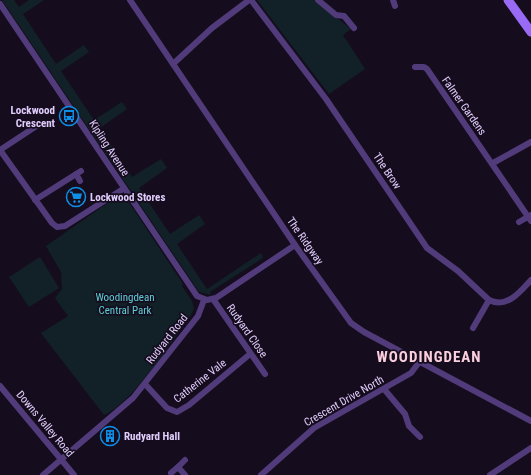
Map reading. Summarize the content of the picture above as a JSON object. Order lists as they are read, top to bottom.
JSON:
{
  "streets": {
    "street": [
      "Falmer Gardens",
      "Kipling Avenue",
      "The Brow",
      "The Ridgway",
      "Rudyard Close",
      "Rudyard Road",
      "Catherine Vale",
      "Crescent Drive North",
      "Downs Valley Road"
    ]
  },
  "crossings": [
    ["Kipling Avenue", "Rudyard Road"],
    ["The Ridgway", "Crescent Drive North"],
    ["Rudyard Close", "Catherine Vale"],
    ["Rudyard Road", "Catherine Vale"],
    ["Rudyard Road", "Downs Valley Road"]
  ],
  "districts": ["WOODINGDEAN"],
  "parks": ["Woodingdean Central Park"],
  "places": {
    "bus stop": ["Lockwood Crescent"],
    "supermarket": ["Lockwood Stores"],
    "building": ["Rudyard Hall"]
  }
}
